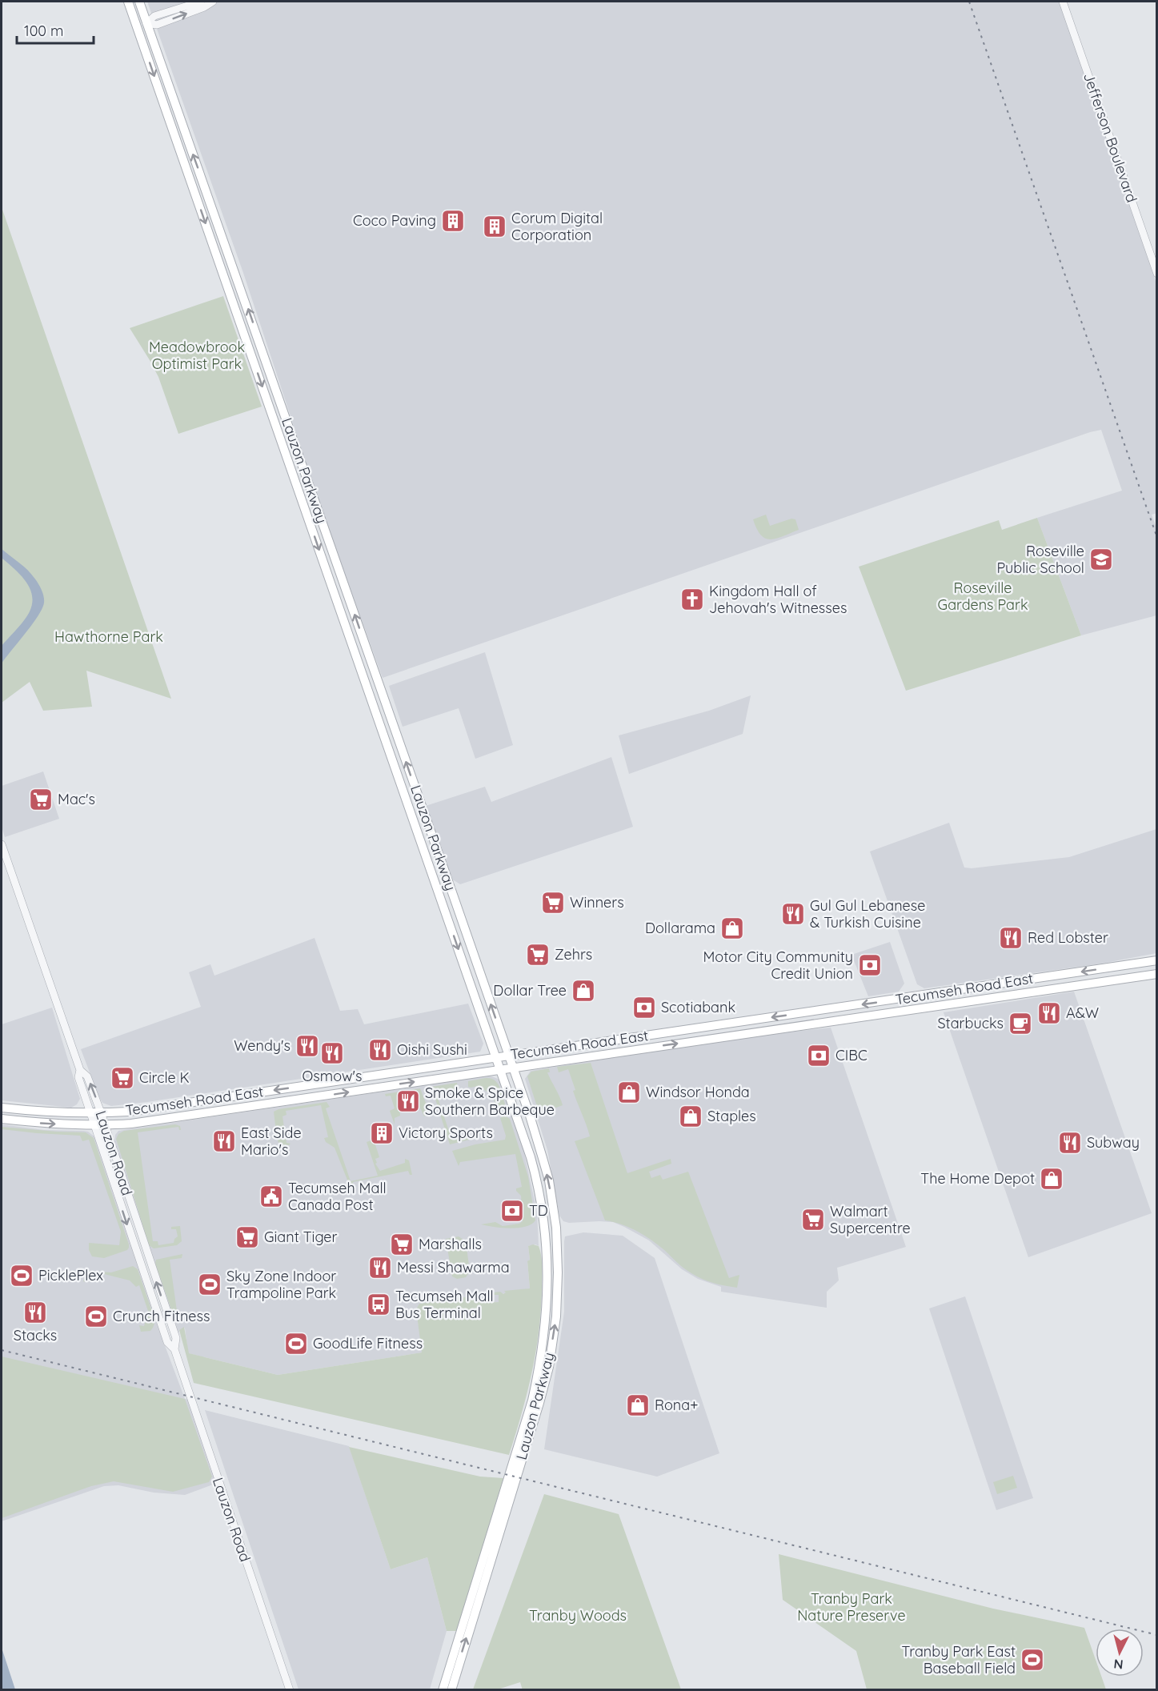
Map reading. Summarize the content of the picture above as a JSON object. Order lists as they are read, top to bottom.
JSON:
{
  "streets": {
    "main road": ["Lauzon Parkway", "Tecumseh Road East"],
    "street": ["Jefferson Boulevard", "Lauzon Road"]
  },
  "crossings": [
    ["Lauzon Parkway", "Tecumseh Road East"],
    ["Tecumseh Road East", "Lauzon Road"]
  ],
  "parks": [
    "Meadowbrook Optimist Park",
    "Roseville Gardens Park",
    "Hawthorne Park",
    "Tranby Park Nature Preserve",
    "Tranby Woods"
  ],
  "places": {
    "building": ["Coco Paving", "Corum Digital Corporation", "Victory Sports"],
    "school or university": ["Roseville Public School"],
    "church": ["Kingdom Hall of Jehovah's Witnesses"],
    "supermarket": [
      "Mac's",
      "Winners",
      "Zehrs",
      "Circle K",
      "Walmart Supercentre",
      "Giant Tiger",
      "Marshalls"
    ],
    "restaurant": [
      "Gul Gul Lebanese & Turkish Cuisine",
      "Red Lobster",
      "A&W",
      "Wendy's",
      "Oishi Sushi",
      "Osmow's",
      "Smoke & Spice Southern Barbeque",
      "East Side Mario's",
      "Subway",
      "Messi Shawarma",
      "Stacks"
    ],
    "shop": [
      "Dollarama",
      "Dollar Tree",
      "Windsor Honda",
      "Staples",
      "The Home Depot",
      "Rona+"
    ],
    "bank": [
      "Motor City Community Credit Union",
      "Scotiabank",
      "CIBC",
      "TD"
    ],
    "cafe": ["Starbucks"],
    "public building": ["Tecumseh Mall Canada Post"],
    "sports": [
      "PicklePlex",
      "Sky Zone Indoor Trampoline Park",
      "Crunch Fitness",
      "GoodLife Fitness",
      "Tranby Park East Baseball Field"
    ],
    "bus stop": ["Tecumseh Mall Bus Terminal"]
  },
  "scale_bar": "100 m",
  "north": "bottom"
}
